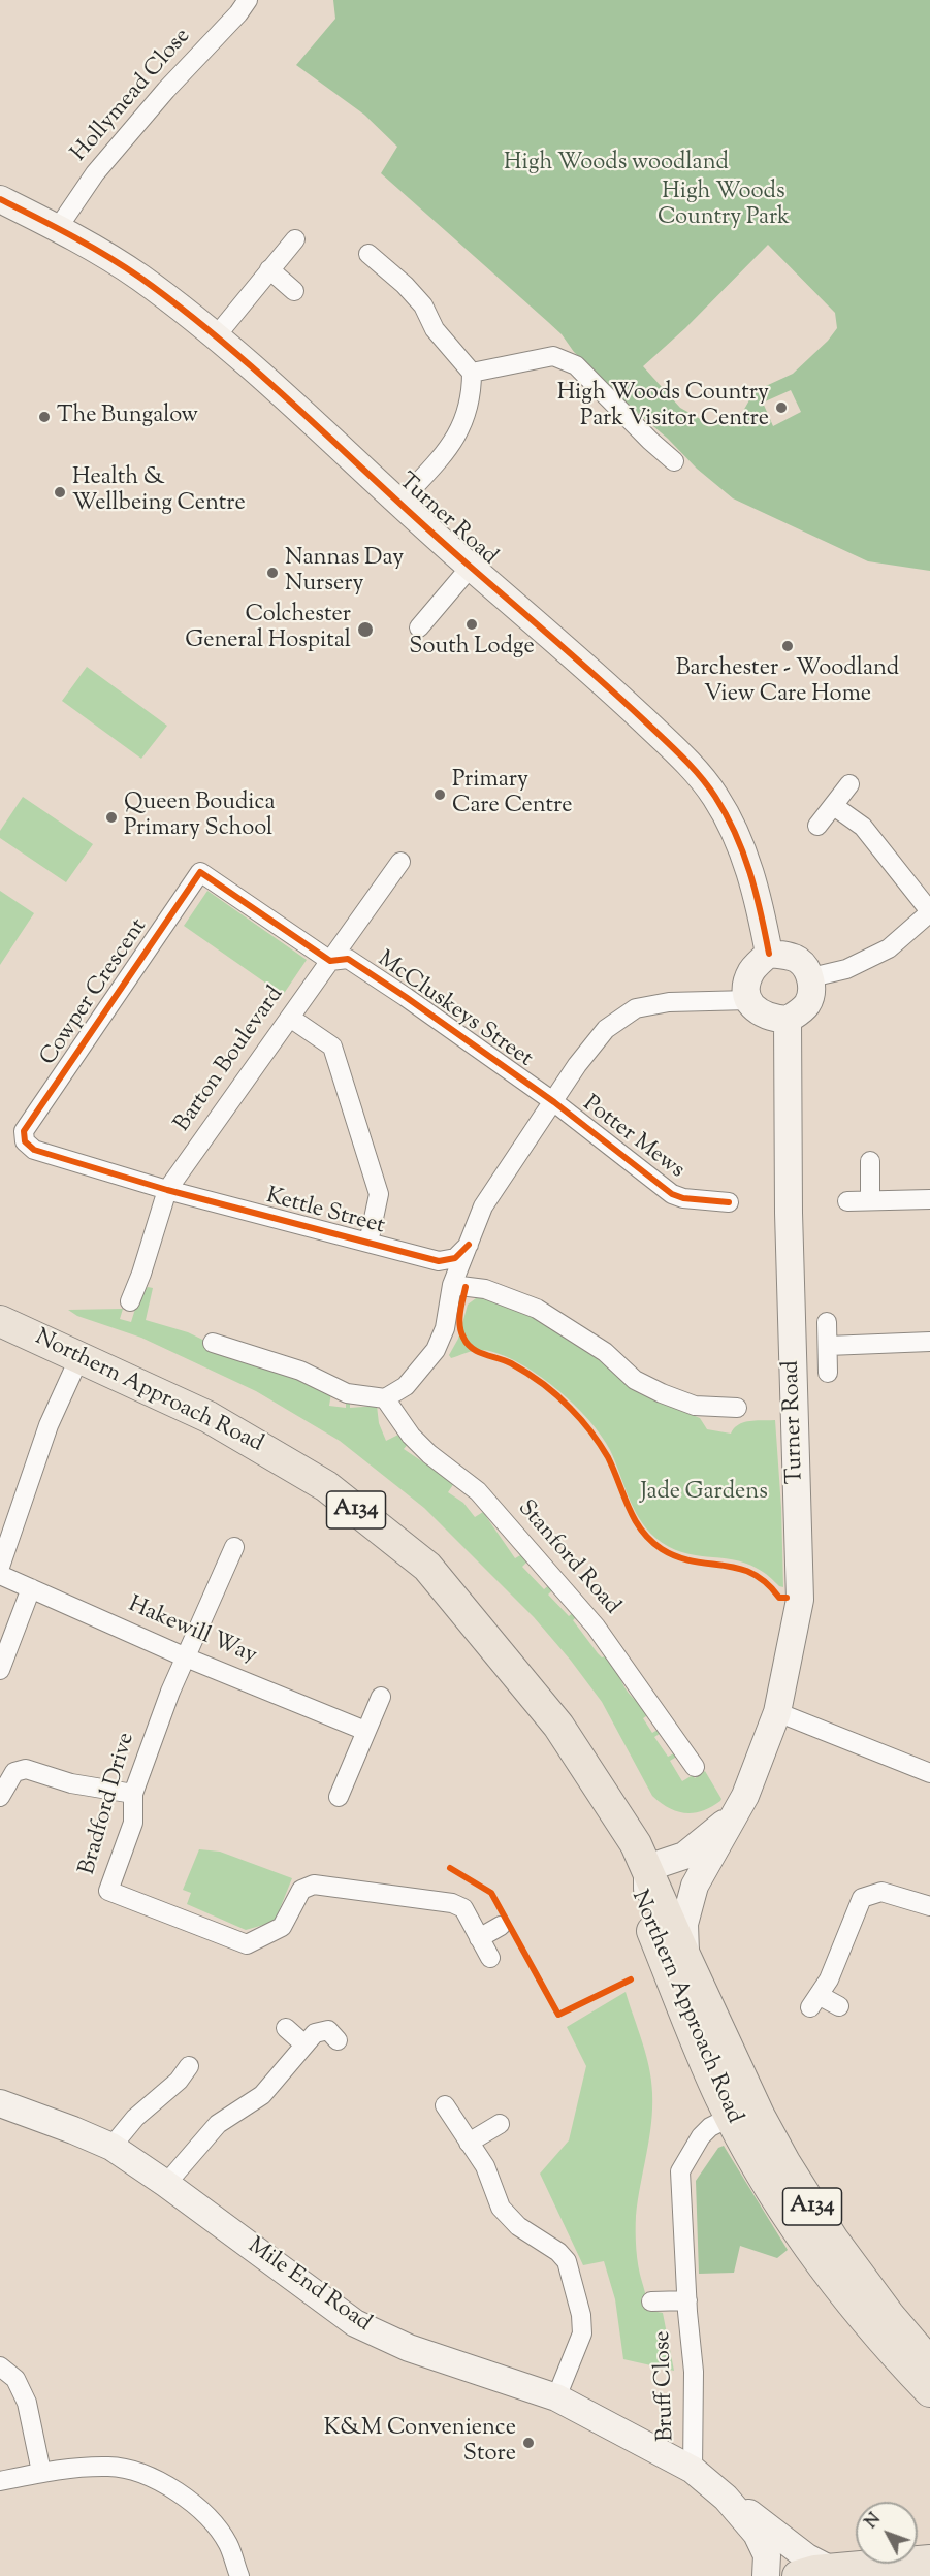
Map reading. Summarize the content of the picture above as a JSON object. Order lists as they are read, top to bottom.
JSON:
{
  "streets": {
    "main road": ["Northern Approach Road", "A134"],
    "street": [
      "Hollymead Close",
      "Turner Road",
      "Cowper Crescent",
      "McCluskeys Street",
      "Barton Boulevard",
      "Potter Mews",
      "Kettle Street",
      "Stanford Road",
      "Hakewill Way",
      "Bradford Drive",
      "Mile End Road",
      "Bruff Close"
    ]
  },
  "crossings": [
    ["Hollymead Close", "Turner Road"],
    ["Turner Road", "Northern Approach Road"],
    ["Turner Road", "A134"],
    ["Cowper Crescent", "McCluskeys Street"],
    ["Cowper Crescent", "Barton Boulevard"],
    ["Cowper Crescent", "Kettle Street"],
    ["McCluskeys Street", "Barton Boulevard"],
    ["McCluskeys Street", "Potter Mews"],
    ["Barton Boulevard", "Kettle Street"],
    ["Northern Approach Road", "A134"],
    ["Northern Approach Road", "Bruff Close"],
    ["Hakewill Way", "Bradford Drive"],
    ["Mile End Road", "Bruff Close"]
  ],
  "parks": ["High Woods woodland", "High Woods Country Park", "Jade Gardens"],
  "places": [
    "High Woods Country Park Visitor Centre",
    "The Bungalow",
    "Health & Wellbeing Centre",
    "Nannas Day Nursery",
    "South Lodge",
    "Colchester General Hospital",
    "Barchester - Woodland View Care Home",
    "Primary Care Centre",
    "Queen Boudica Primary School",
    "K&M Convenience Store"
  ],
  "north": "top left"
}
